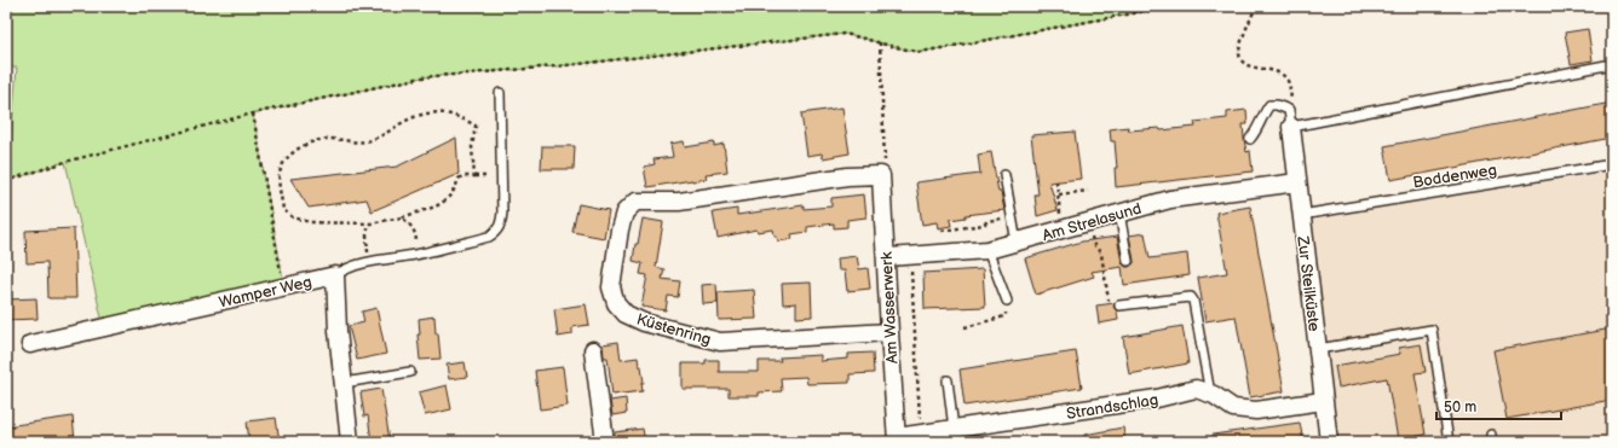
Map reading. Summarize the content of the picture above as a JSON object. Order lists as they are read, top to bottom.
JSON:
{
  "streets": {
    "street": [
      "Am Strelasund",
      "Zur Steilküste",
      "Wamper Weg",
      "Am Wasserwerk",
      "Küstenring",
      "Strandschlag"
    ],
    "lane": ["Boddenweg"]
  },
  "crossings": [
    ["Boddenweg", "Zur Steilküste"],
    ["Am Strelasund", "Zur Steilküste"],
    ["Am Strelasund", "Am Wasserwerk"],
    ["Zur Steilküste", "Strandschlag"],
    ["Am Wasserwerk", "Küstenring"],
    ["Am Wasserwerk", "Strandschlag"]
  ],
  "scale_bar": "50 m"
}
